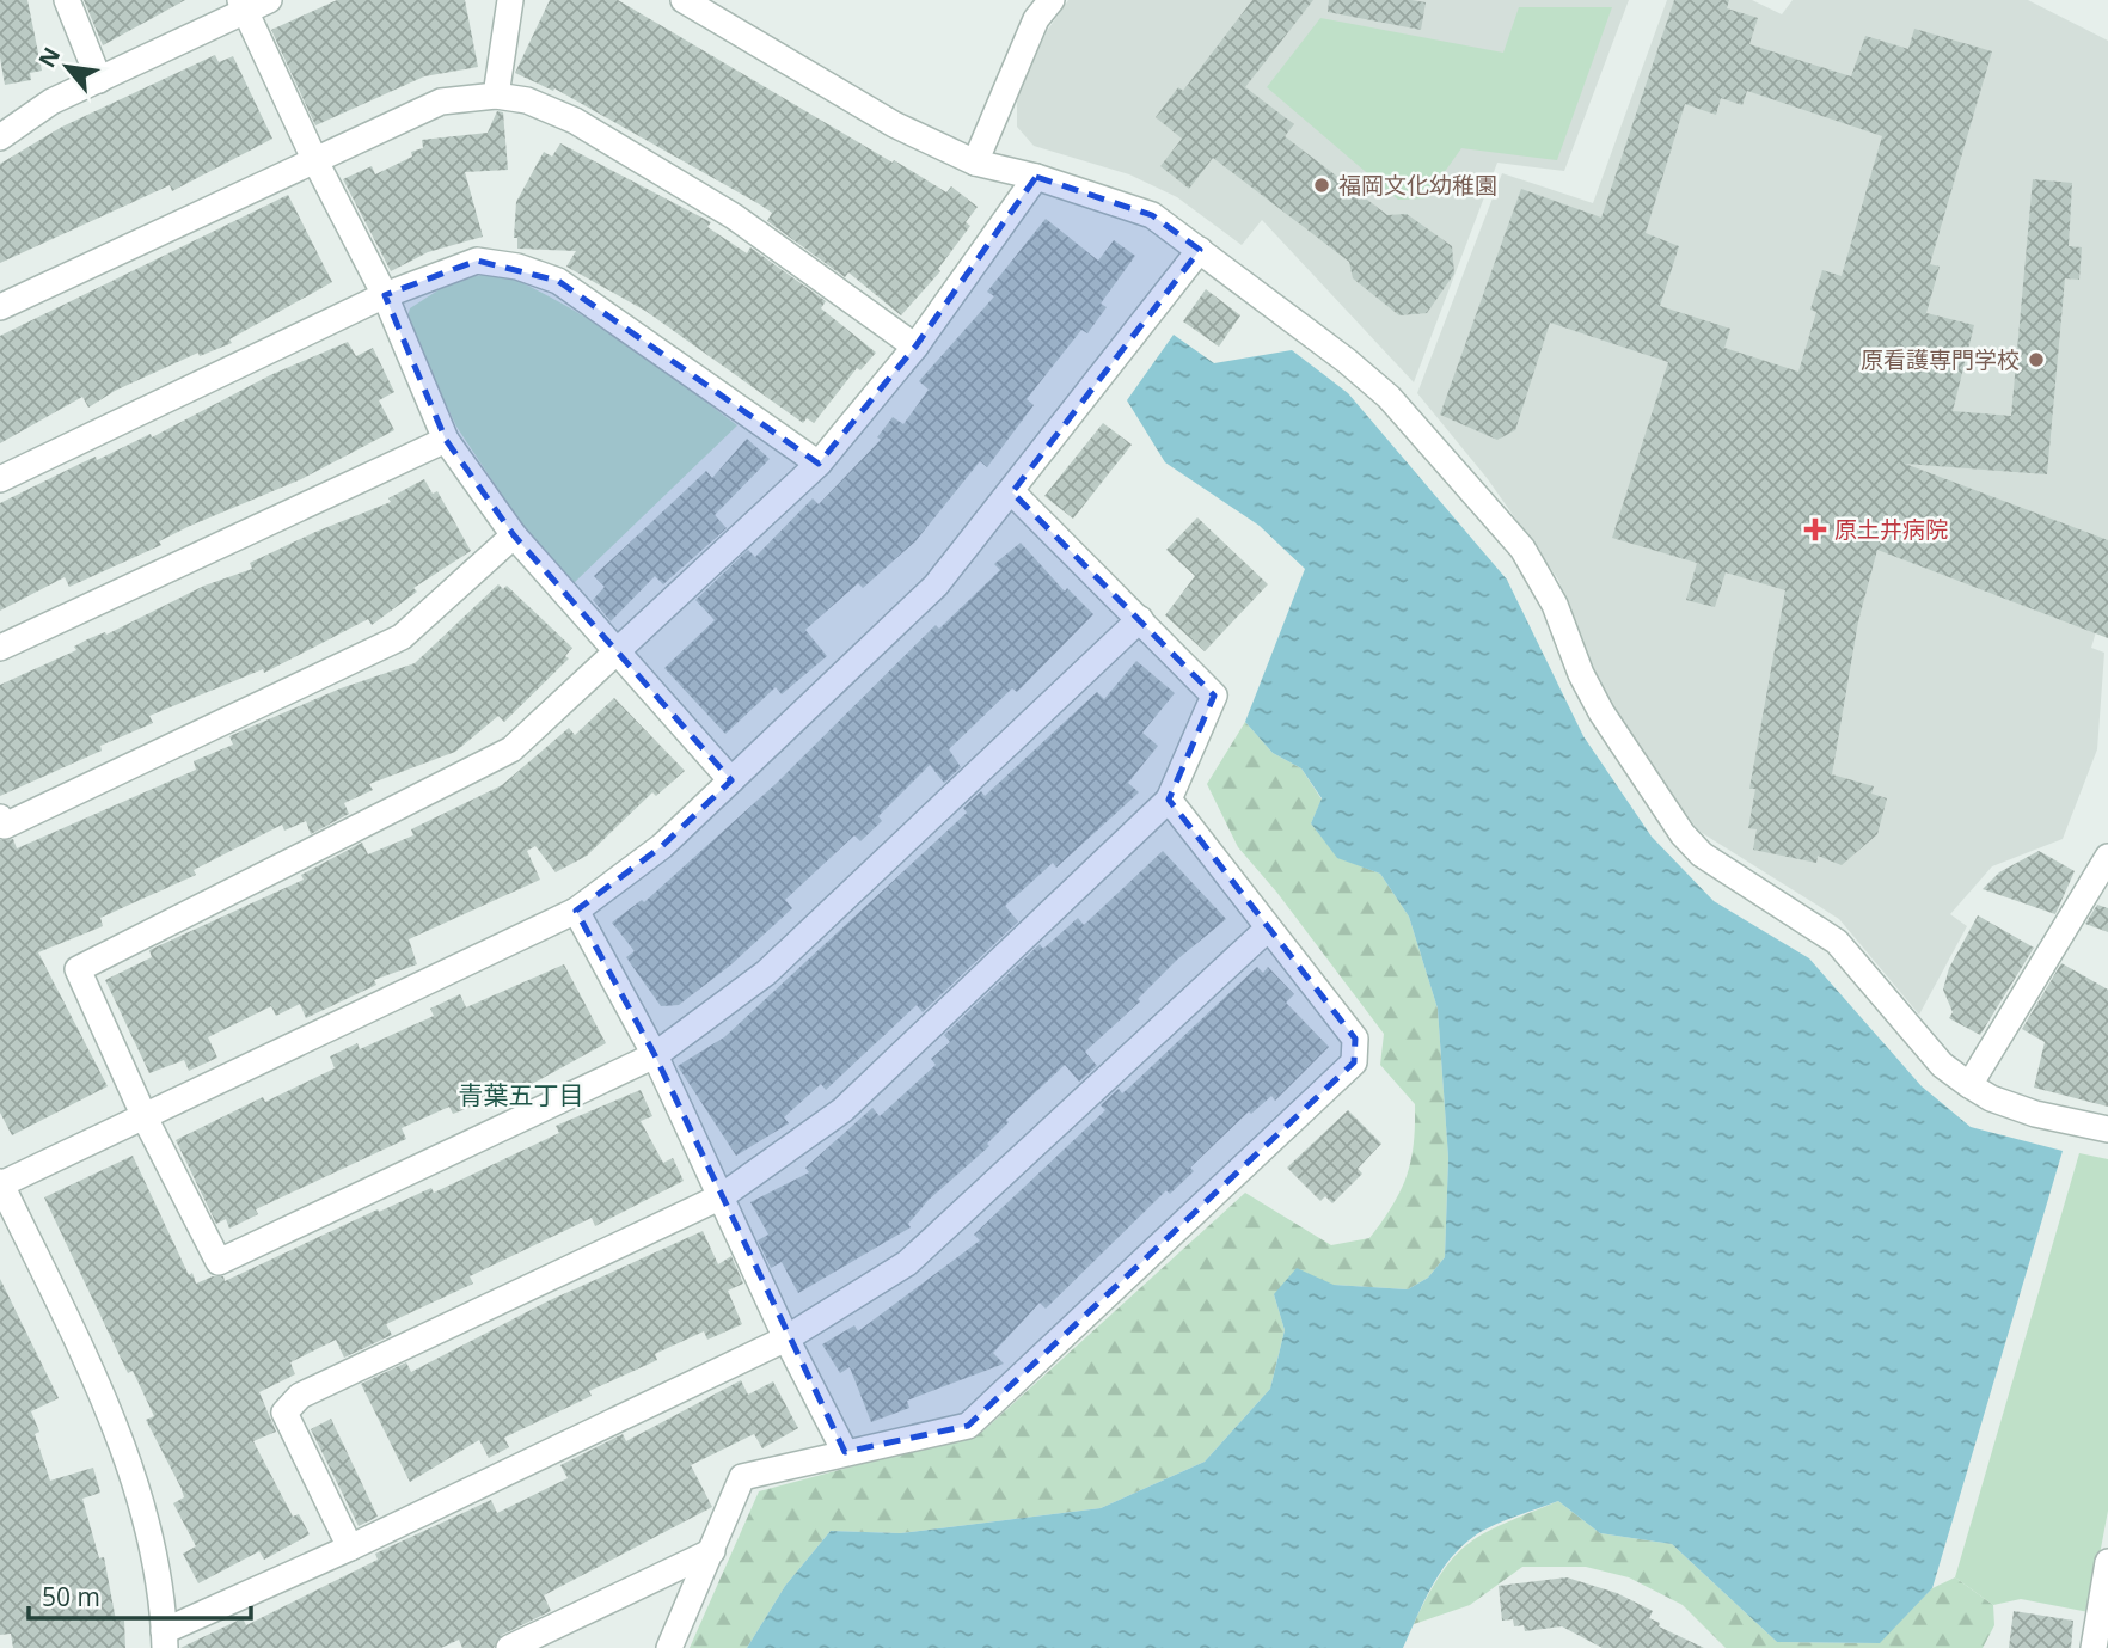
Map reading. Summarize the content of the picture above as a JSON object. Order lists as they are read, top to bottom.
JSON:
{
  "districts": ["青葉五丁目"],
  "places": {
    "other": ["福岡文化幼稚園", "原看護専門学校"],
    "health": ["原土井病院"]
  },
  "scale_bar": "50 m",
  "north": "top left"
}
